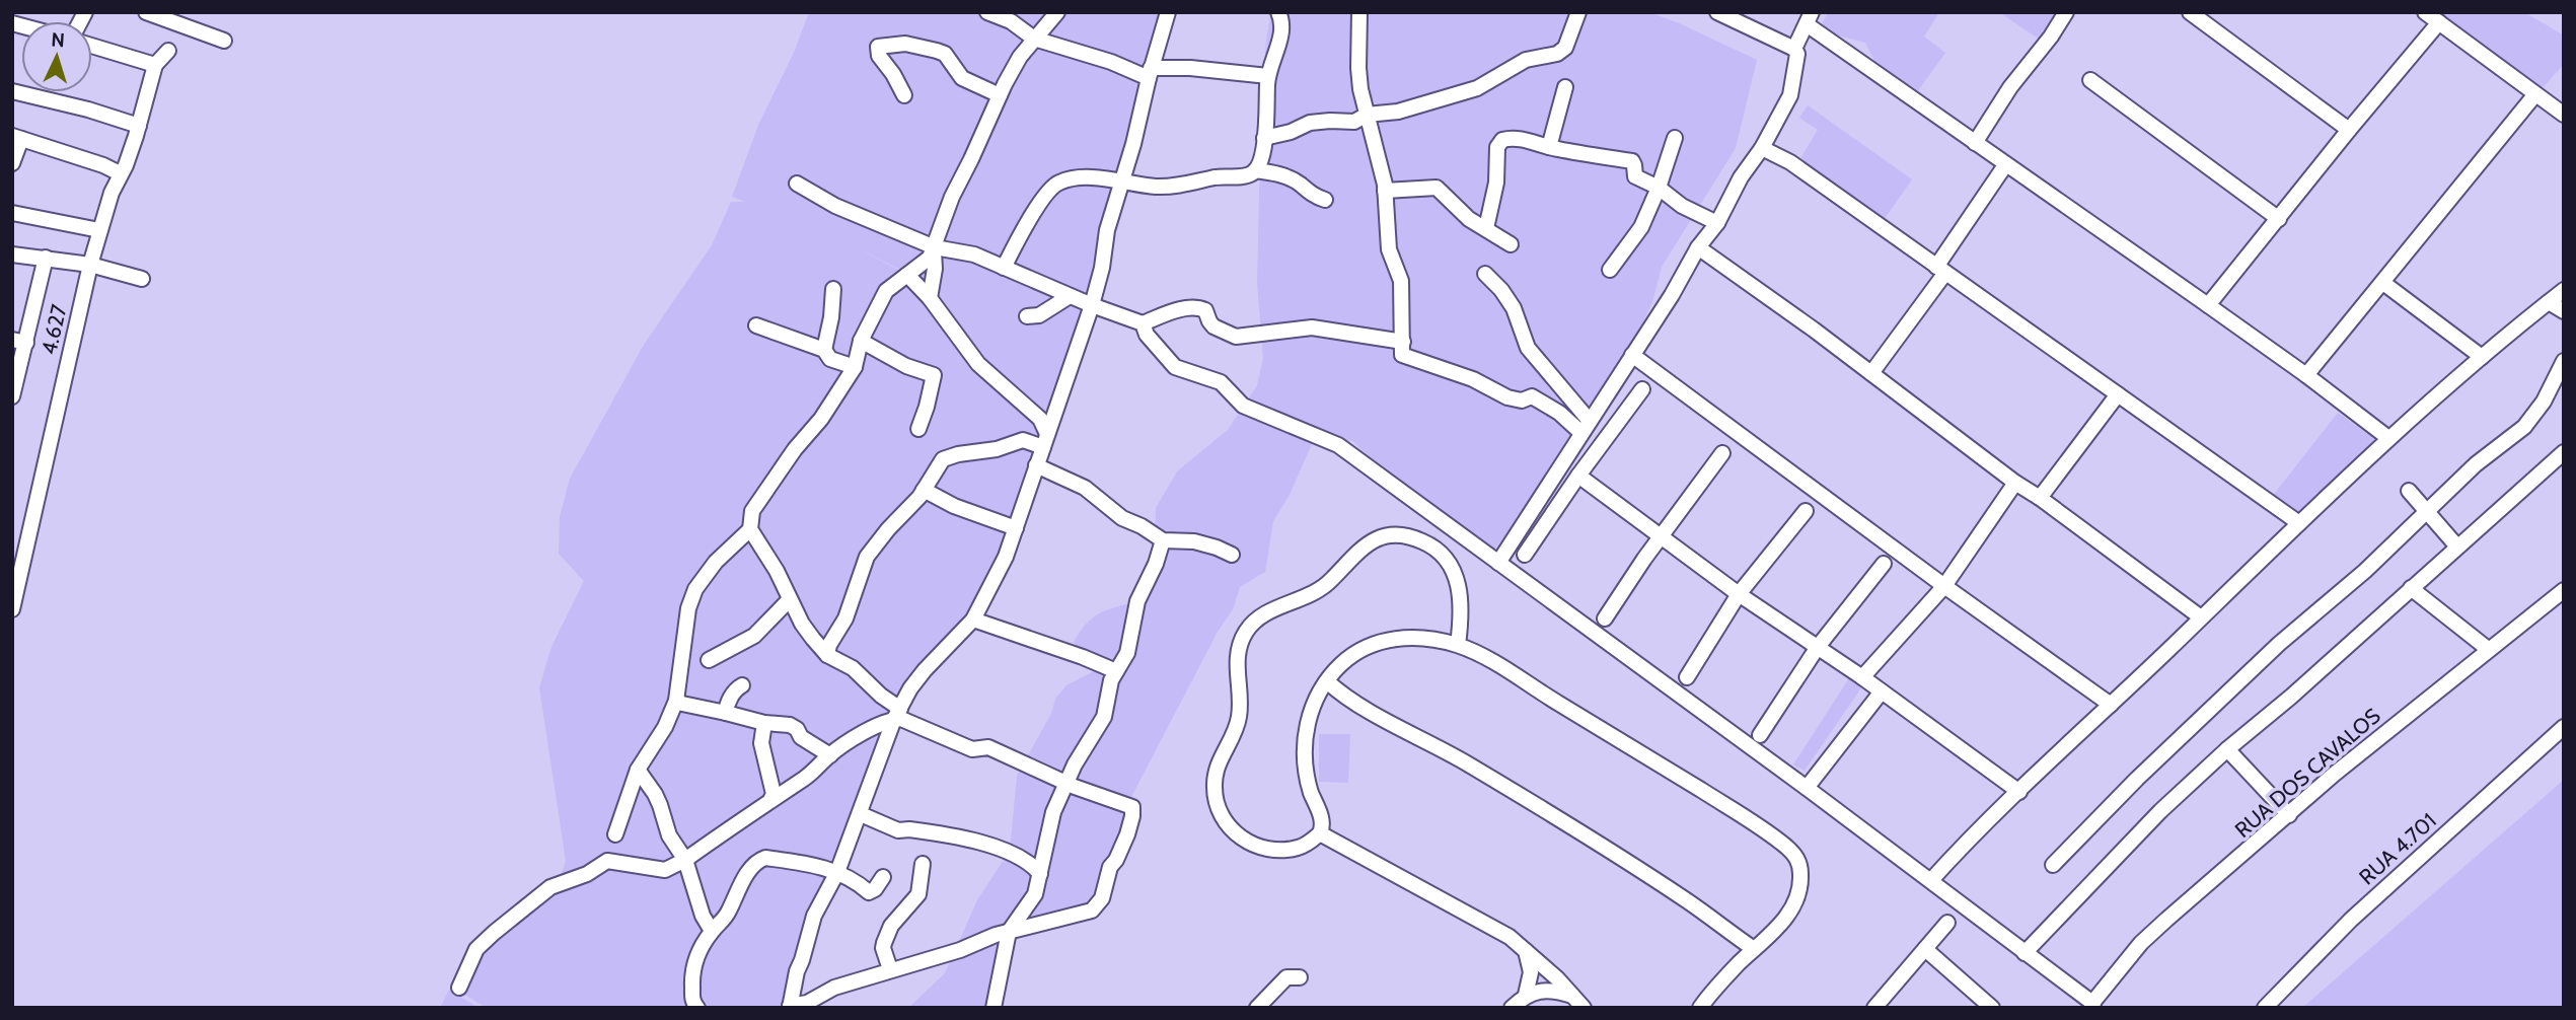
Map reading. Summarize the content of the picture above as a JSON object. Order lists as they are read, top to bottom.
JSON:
{
  "streets": {
    "street": ["4.627", "RUA DOS CAVALOS", "RUA 4.701"]
  },
  "north": "top"
}
